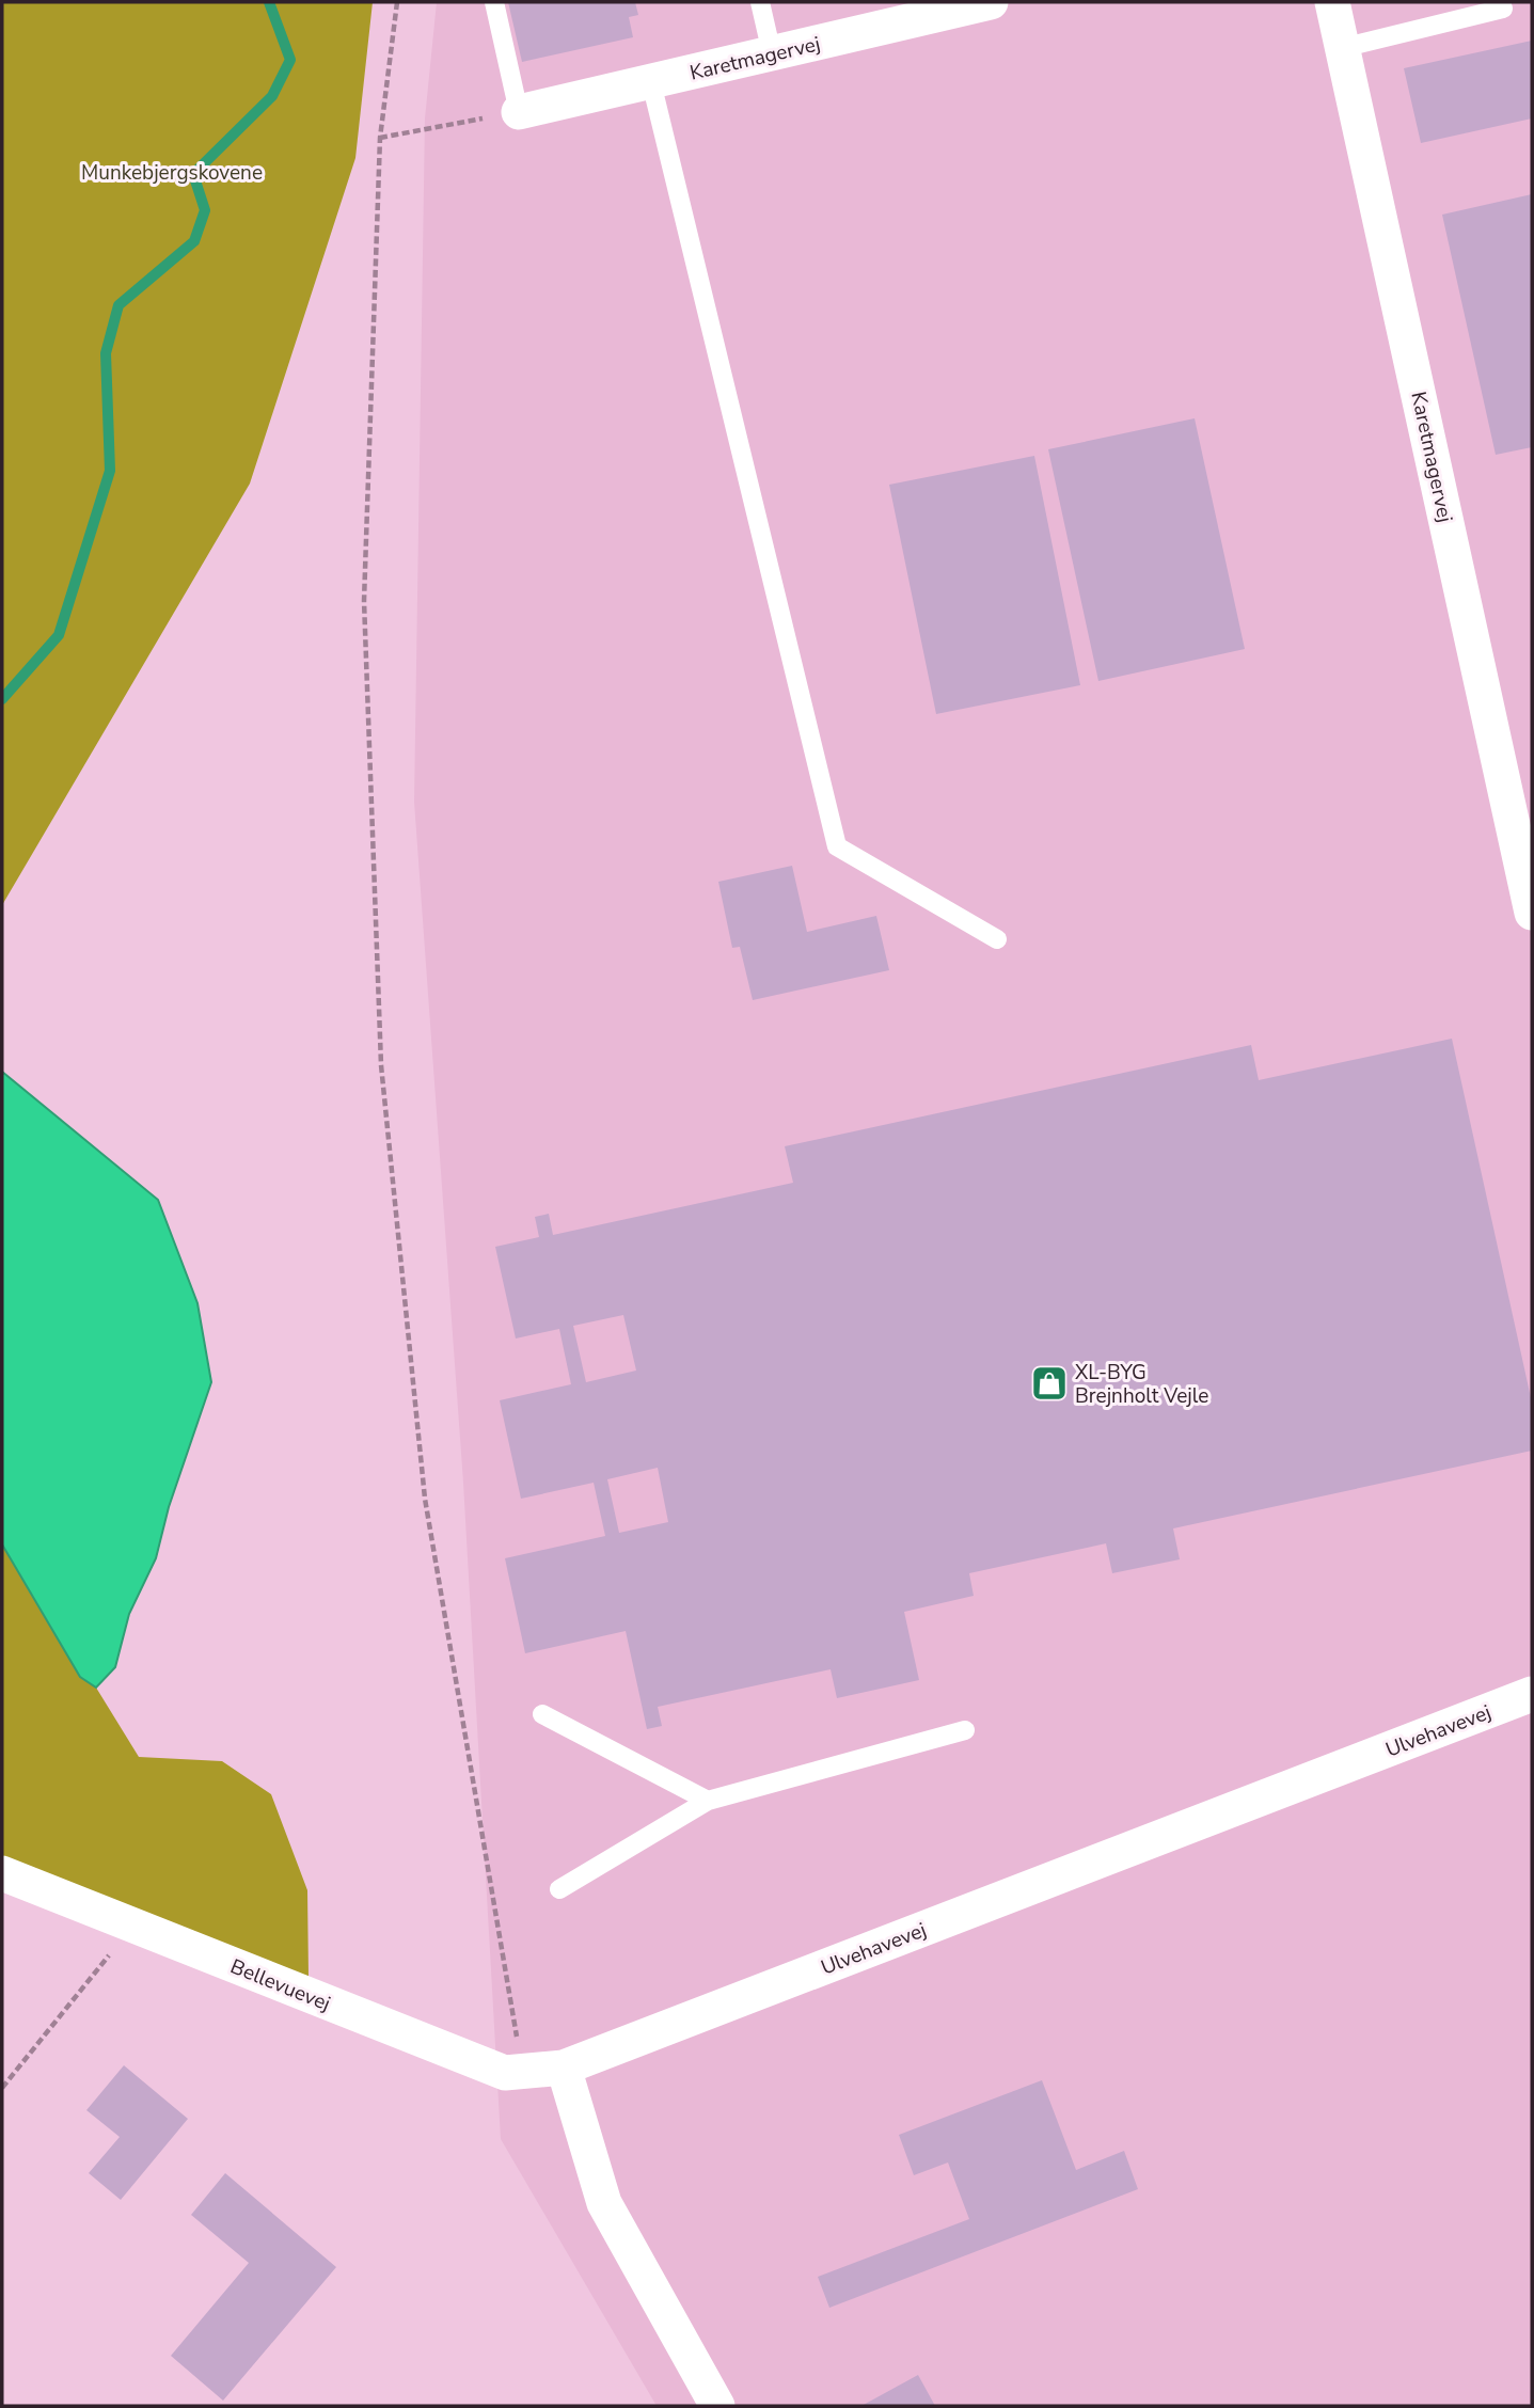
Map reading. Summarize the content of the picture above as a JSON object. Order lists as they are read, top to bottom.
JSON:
{
  "streets": {
    "street": ["Karetmagervej", "Ulvehavevej", "Bellevuevej"]
  },
  "crossings": [
    ["Ulvehavevej", "Bellevuevej"]
  ],
  "parks": ["Munkebjergskovene"],
  "places": {
    "shop": ["XL-BYG Brejnholt Vejle"]
  }
}
